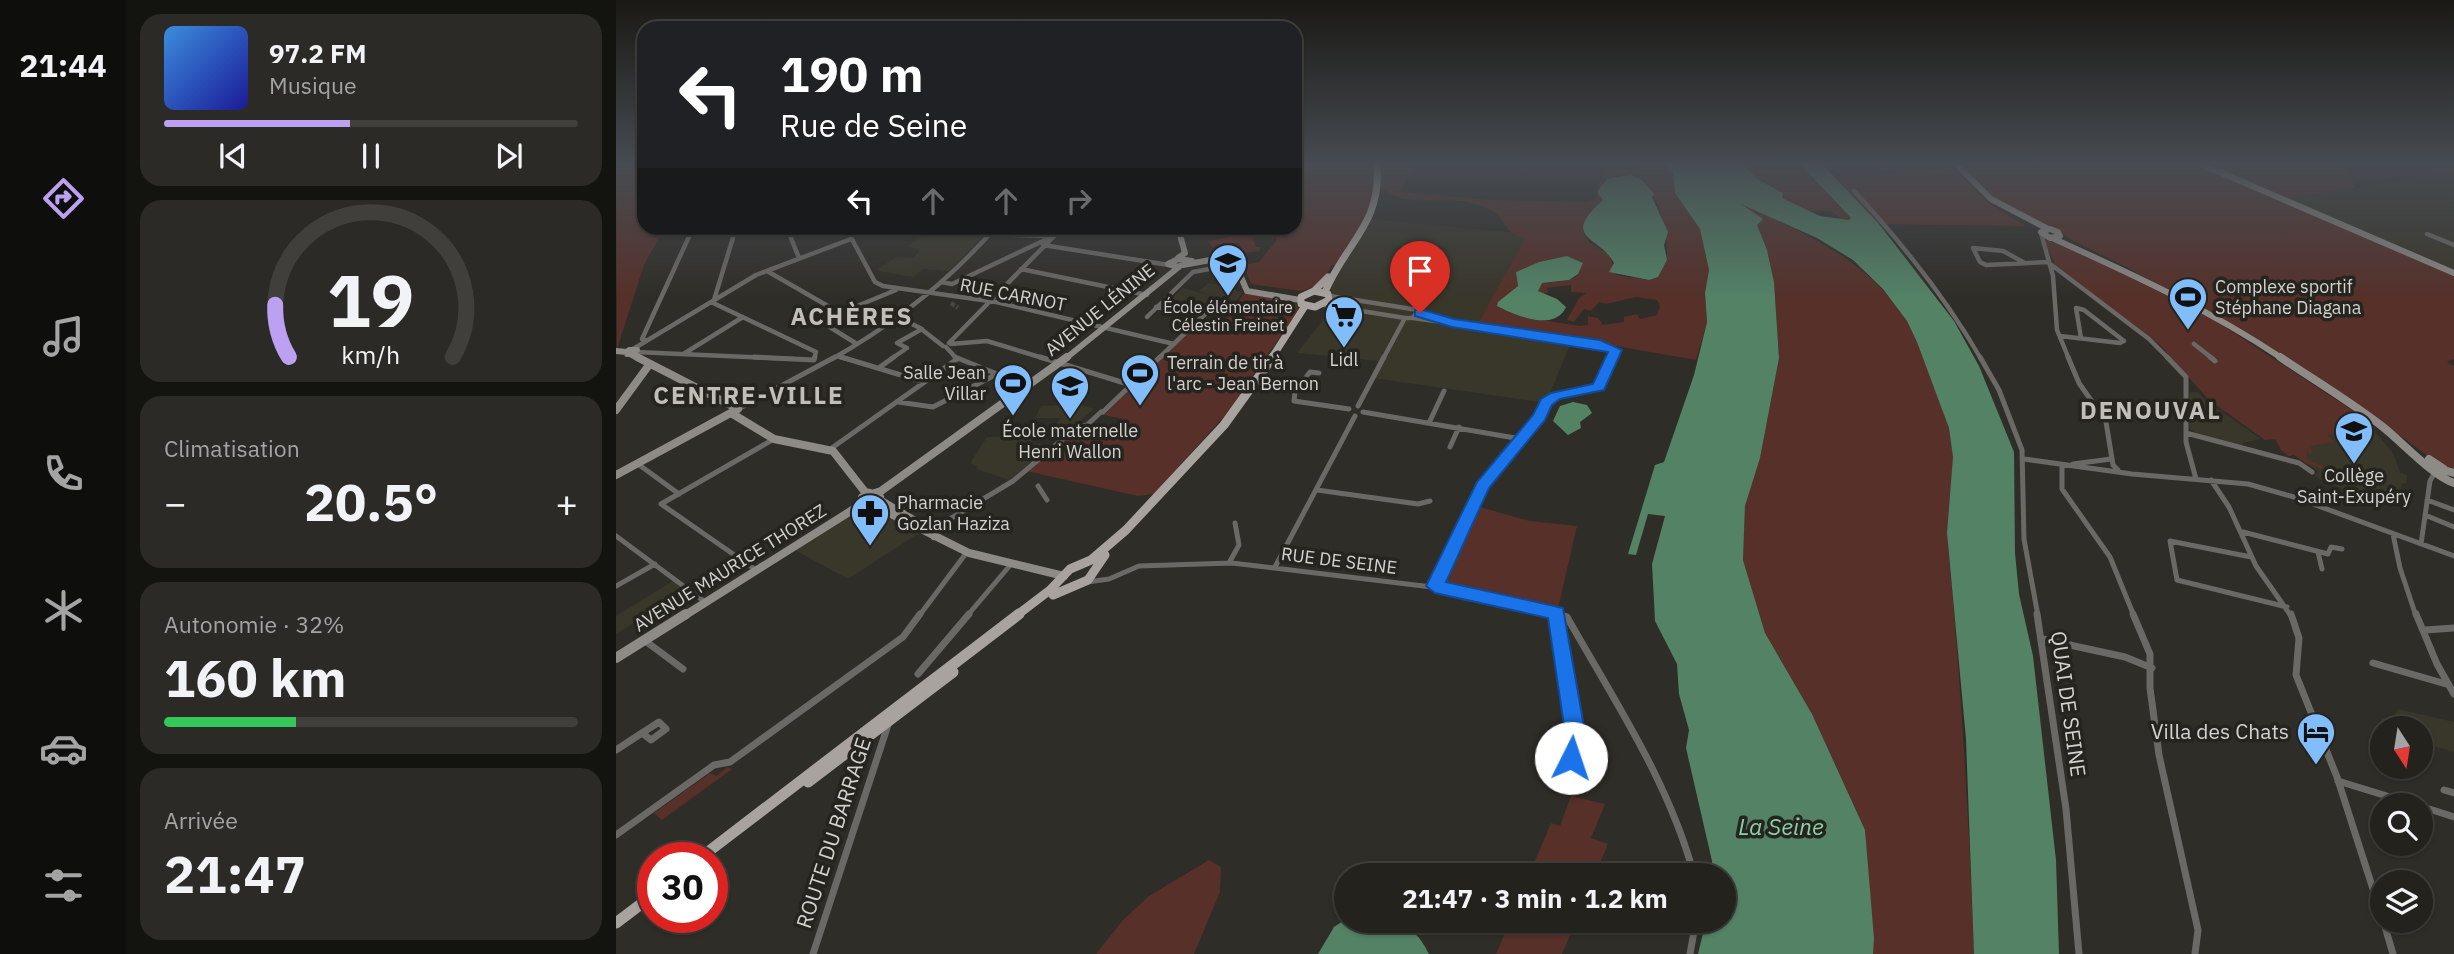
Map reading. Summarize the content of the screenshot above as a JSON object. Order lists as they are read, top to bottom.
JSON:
{
  "streets": {
    "street": [
      "RUE CARNOT",
      "AVENUE LÉNINE",
      "RUE DE SEINE",
      "AVENUE MAURICE THOREZ",
      "QUAI DE SEINE",
      "ROUTE DU BARRAGE"
    ]
  },
  "crossings": [
    ["RUE CARNOT", "AVENUE LÉNINE"],
    ["AVENUE LÉNINE", "AVENUE MAURICE THOREZ"]
  ],
  "districts": ["ACHÈRES", "CENTRE-VILLE", "DENOUVAL"],
  "water": ["La Seine"],
  "places": {
    "school or university": ["École élémentaire Célestin Freinet", "École maternelle Henri Wallon", "Collège Saint-Exupéry"],
    "sports": ["Complexe sportif Stéphane Diagana", "Terrain de tir à l'arc - Jean Bernon", "Salle Jean Villar"],
    "supermarket": ["Lidl"],
    "pharmacy": ["Pharmacie Gozlan Haziza"],
    "hotel": ["Villa des Chats"]
  },
  "north": "bottom",
  "page": {
    "tabs": "21:44",
    "turn": ["190 m", "Rue de Seine"],
    "song": ["97.2 FM", "Musique"],
    "tile": [
      "Climatisation",
      ["Autonomie · 32%", "160 km"],
      ["Arrivée", "21:47"]
    ],
    "heat": ["−", "20.5°", "+"],
    "limit": "30",
    "trip": "21:47 · 3 min · 1.2 km",
    "gauge": ["19", "km/h"]
  }
}
